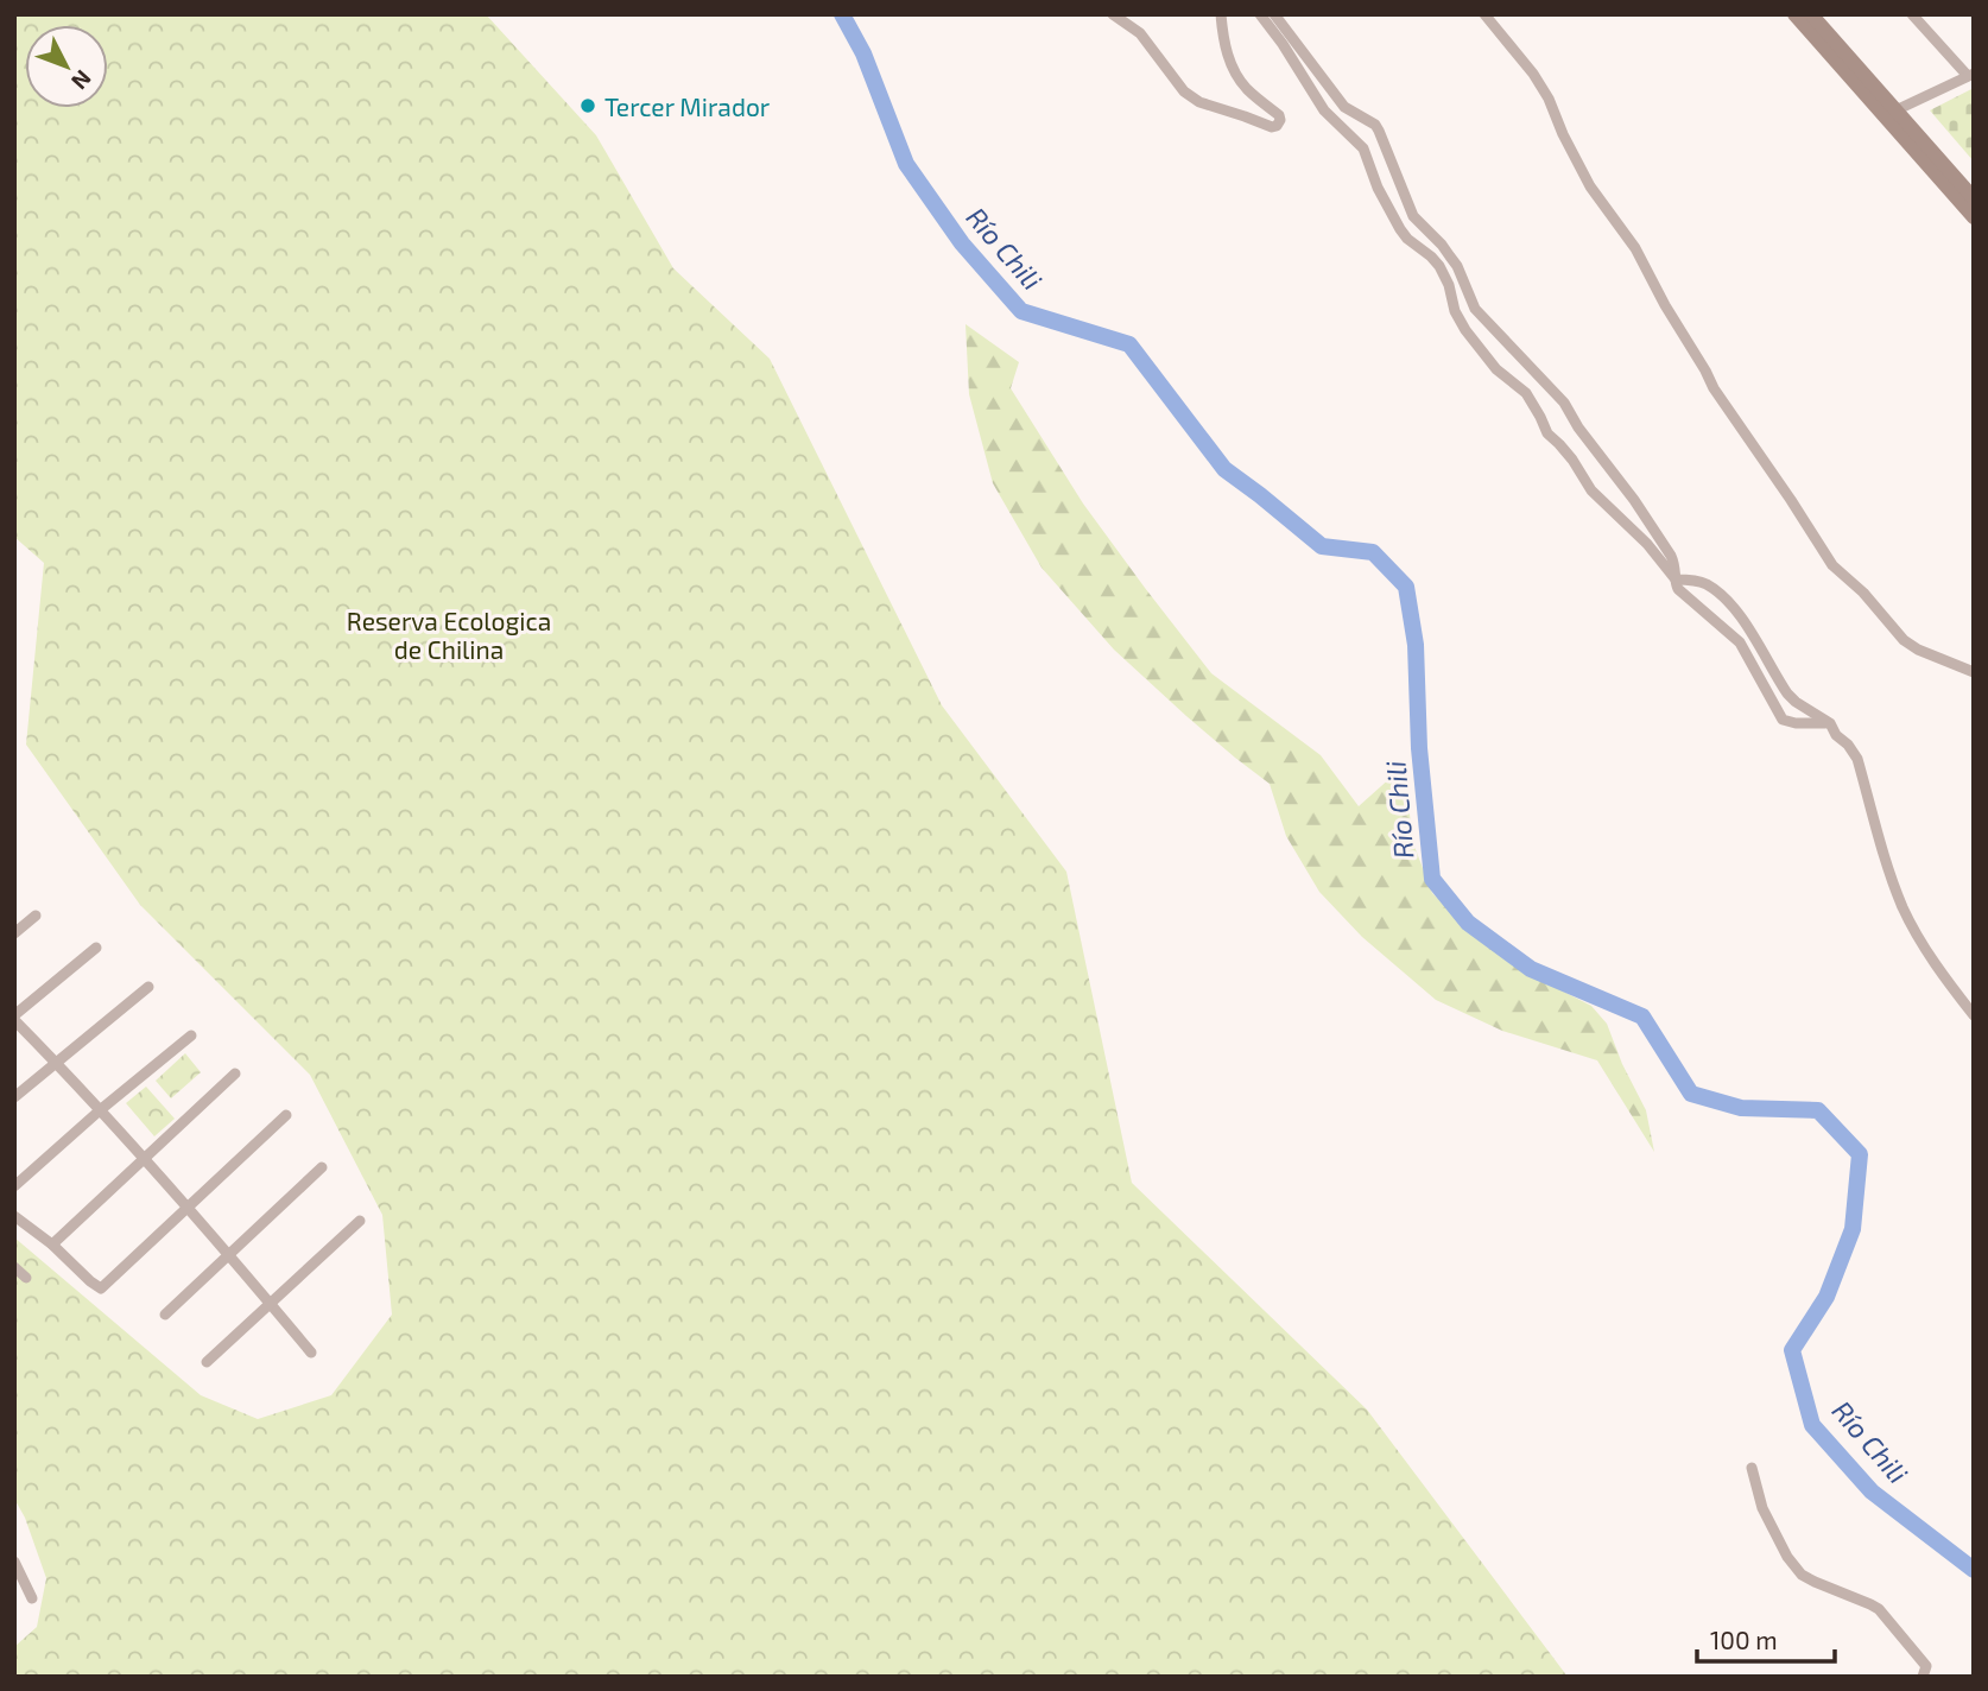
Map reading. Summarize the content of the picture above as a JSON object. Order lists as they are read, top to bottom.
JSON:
{
  "water": ["Río Chili"],
  "parks": ["Reserva Ecologica de Chilina"],
  "places": ["Tercer Mirador"],
  "scale_bar": "100 m",
  "north": "bottom right"
}
